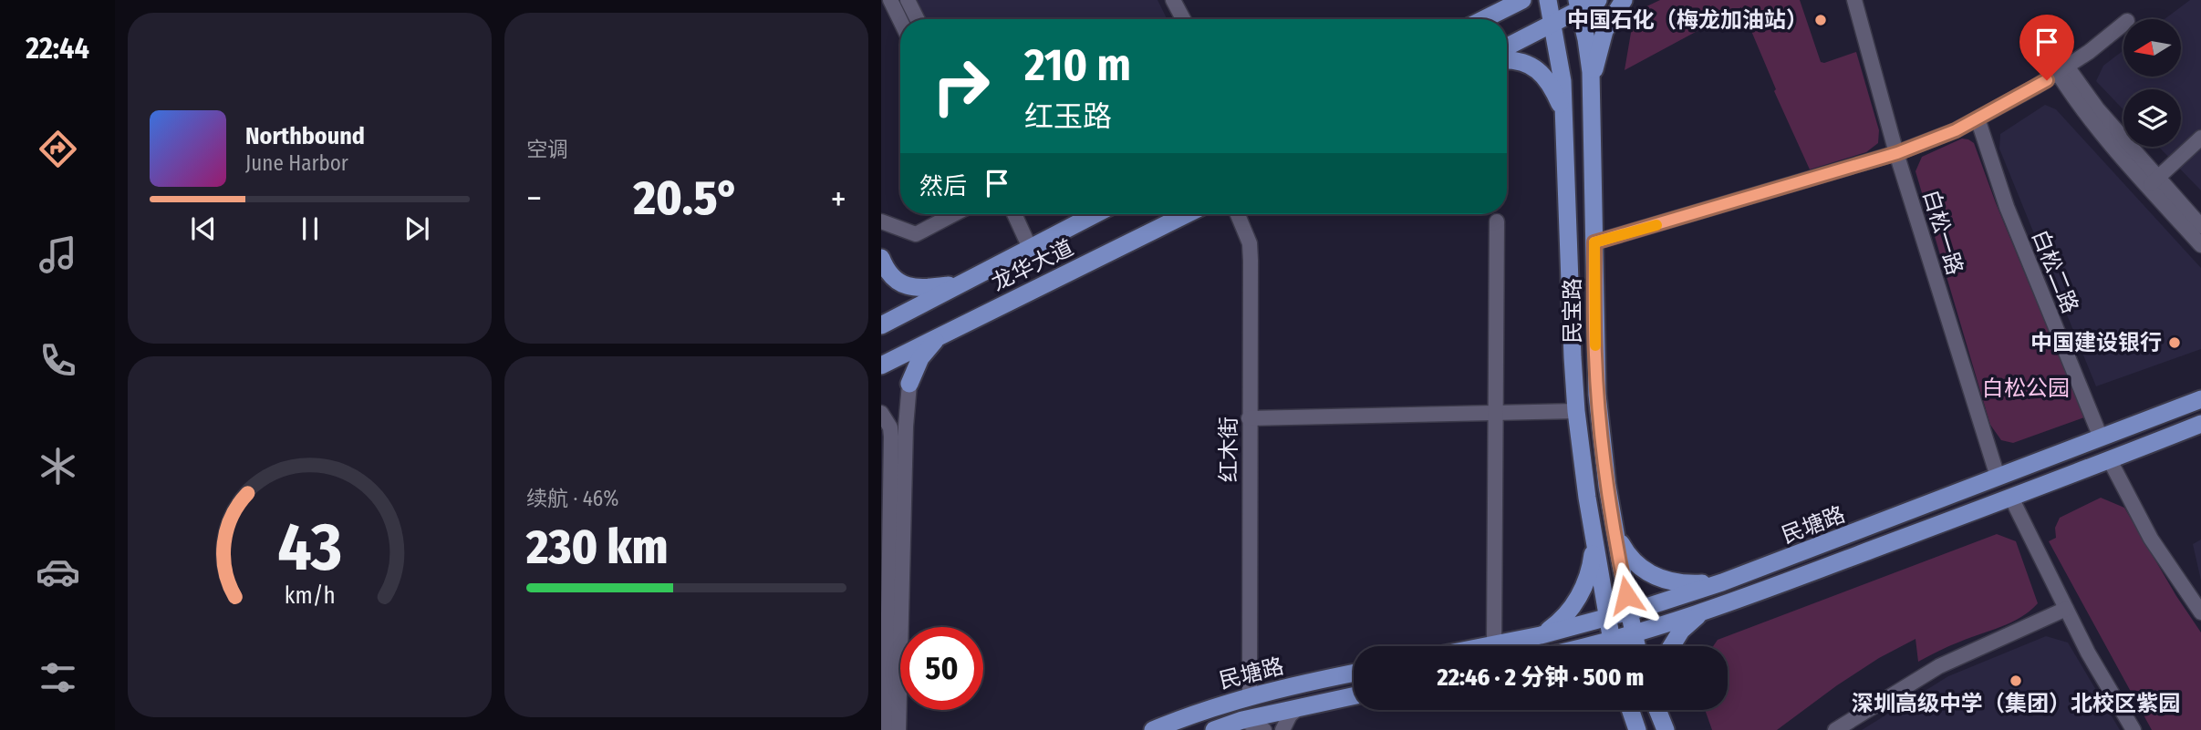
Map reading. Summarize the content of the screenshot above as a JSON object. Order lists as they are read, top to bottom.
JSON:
{
  "streets": {
    "main road": ["龙华大道", "民宝路", "民塘路"],
    "street": ["白松一路", "白松二路", "红木街"]
  },
  "crossings": [
    ["白松一路", "民塘路"],
    ["白松二路", "民塘路"],
    ["民宝路", "民塘路"],
    ["红木街", "民塘路"]
  ],
  "parks": ["白松公园"],
  "places": ["中国石化（梅龙加油站）", "中国建设银行", "深圳高级中学（集团）北校区紫园"],
  "north": "left",
  "page": {
    "tabs": "22:44",
    "tile": [
      "空调",
      ["续航 · 46%", "230 km"]
    ],
    "turn": ["210 m", "红玉路"],
    "song": ["Northbound", "June Harbor"],
    "then": "然后",
    "heat": ["−", "20.5°", "+"],
    "limit": "50",
    "trip": "22:46 · 2 分钟 · 500 m",
    "gauge": ["43", "km/h"]
  }
}
